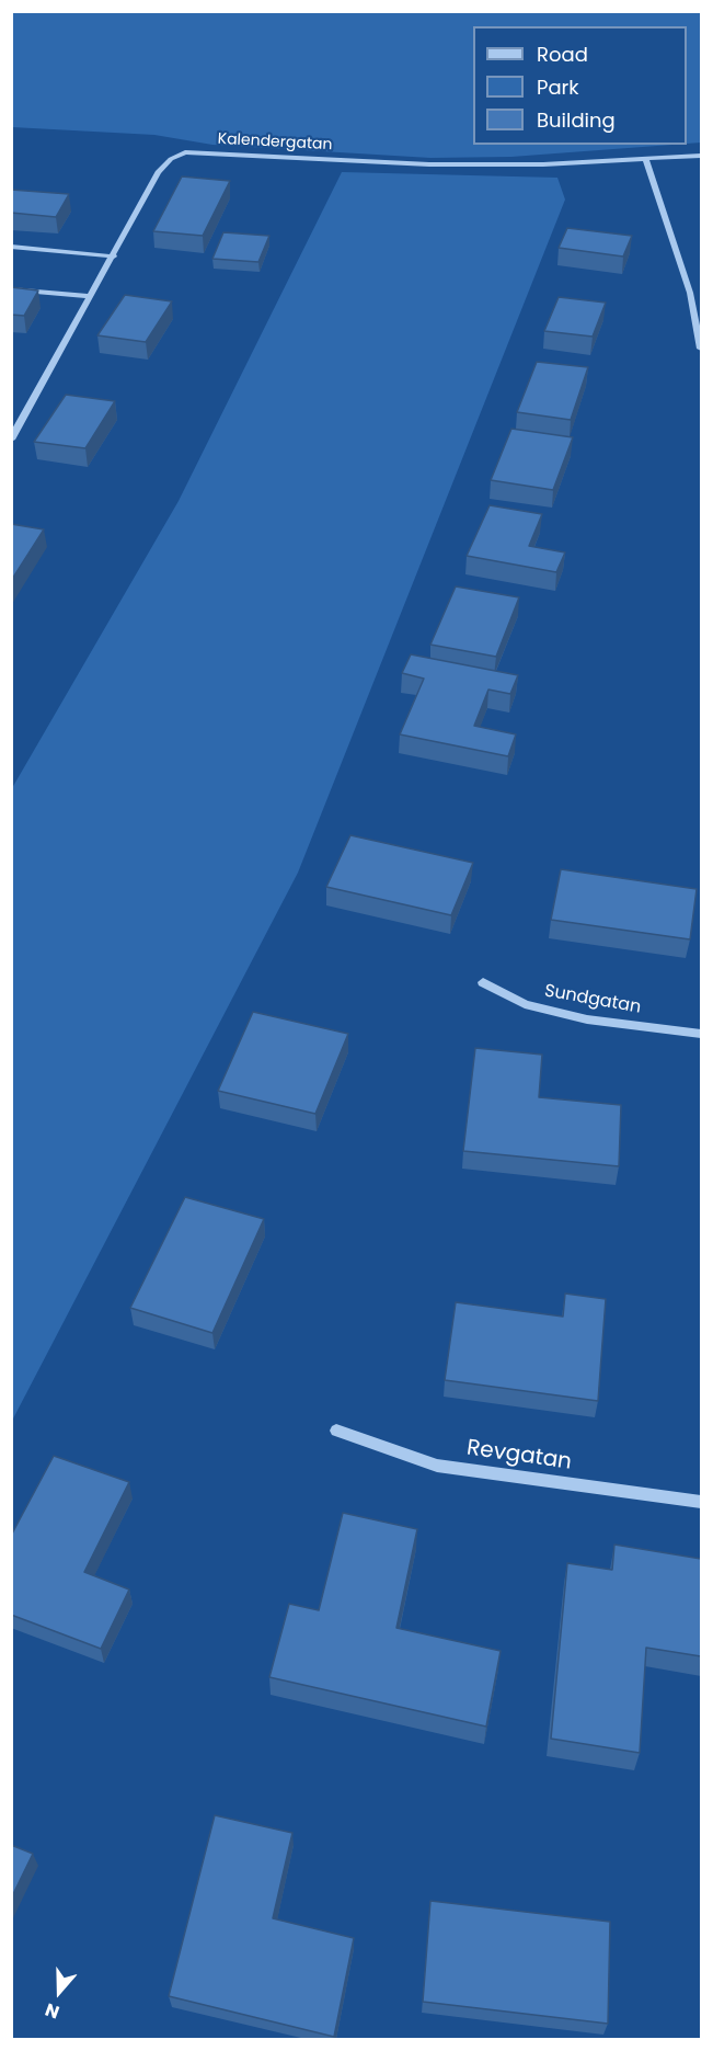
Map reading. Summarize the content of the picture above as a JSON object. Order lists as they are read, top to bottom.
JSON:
{
  "streets": {
    "street": ["Kalendergatan", "Sundgatan", "Revgatan"]
  },
  "legend": ["Road", "Park", "Building"],
  "north": "bottom"
}
